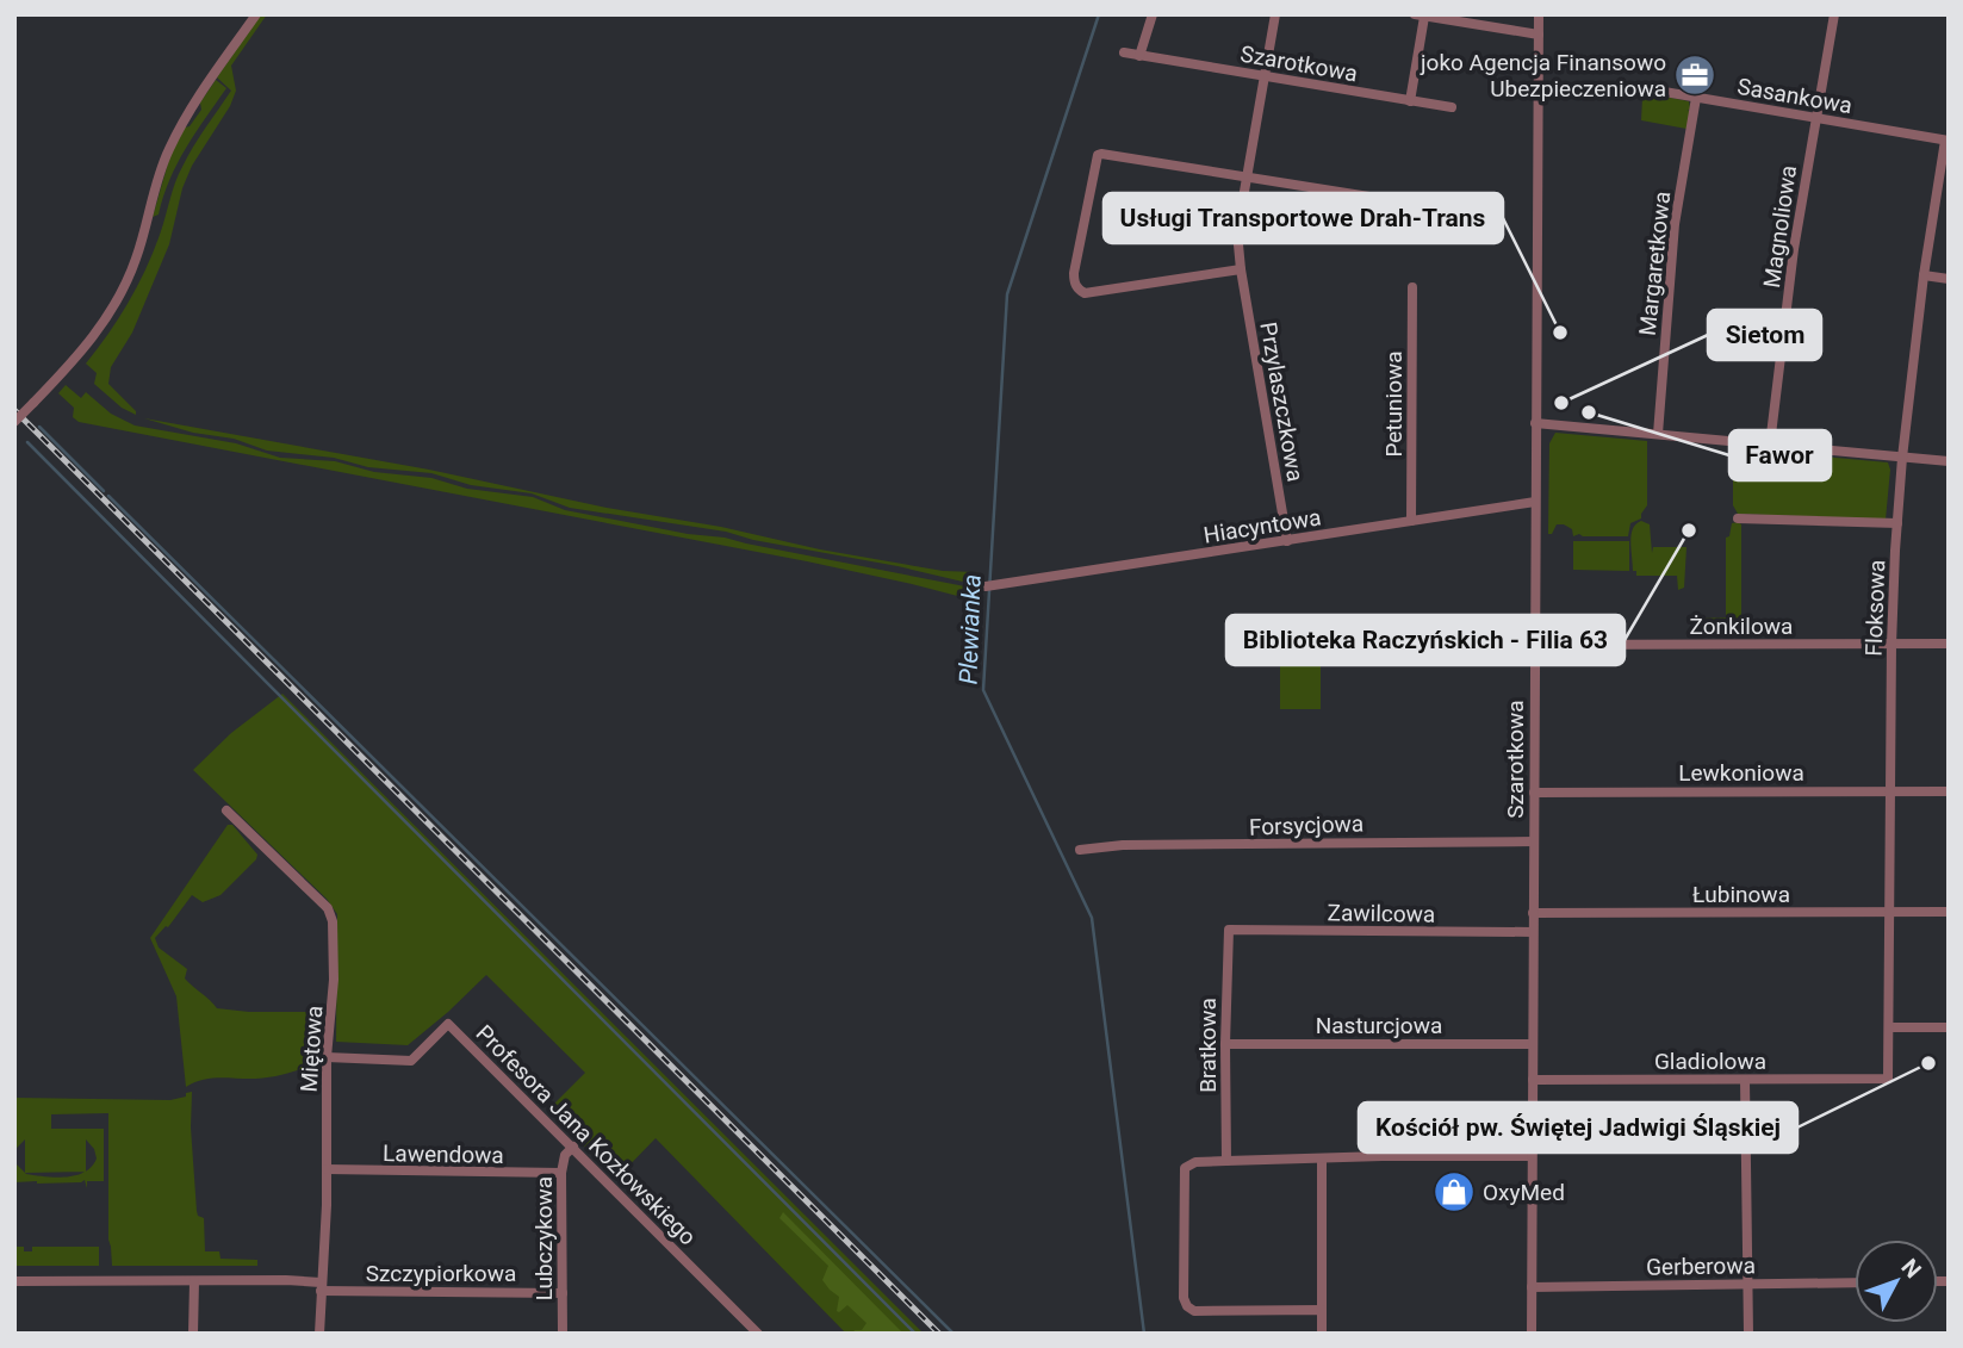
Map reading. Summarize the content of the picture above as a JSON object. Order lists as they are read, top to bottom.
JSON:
{
  "streets": {
    "street": [
      "Szarotkowa",
      "Sasankowa",
      "Magnoliowa",
      "Margaretkowa",
      "Przylaszczkowa",
      "Petuniowa",
      "Hiacyntowa",
      "Floksowa",
      "Żonkilowa",
      "Lewkoniowa",
      "Forsycjowa",
      "Łubinowa",
      "Zawilcowa",
      "Nasturcjowa",
      "Bratkowa",
      "Miętowa",
      "Gladiolowa",
      "Profesora Jana Kozłowskiego",
      "Lawendowa",
      "Lubczykowa",
      "Gerberowa",
      "Szczypiorkowa"
    ]
  },
  "crossings": [
    ["Szarotkowa", "Przylaszczkowa"],
    ["Szarotkowa", "Hiacyntowa"],
    ["Szarotkowa", "Żonkilowa"],
    ["Szarotkowa", "Lewkoniowa"],
    ["Szarotkowa", "Forsycjowa"],
    ["Szarotkowa", "Łubinowa"],
    ["Szarotkowa", "Zawilcowa"],
    ["Szarotkowa", "Nasturcjowa"],
    ["Szarotkowa", "Gladiolowa"],
    ["Szarotkowa", "Gerberowa"],
    ["Sasankowa", "Magnoliowa"],
    ["Sasankowa", "Margaretkowa"],
    ["Sasankowa", "Floksowa"],
    ["Przylaszczkowa", "Hiacyntowa"],
    ["Petuniowa", "Hiacyntowa"],
    ["Floksowa", "Żonkilowa"],
    ["Floksowa", "Lewkoniowa"],
    ["Floksowa", "Łubinowa"],
    ["Floksowa", "Gladiolowa"],
    ["Zawilcowa", "Bratkowa"],
    ["Nasturcjowa", "Bratkowa"],
    ["Miętowa", "Profesora Jana Kozłowskiego"],
    ["Miętowa", "Lawendowa"],
    ["Miętowa", "Szczypiorkowa"],
    ["Profesora Jana Kozłowskiego", "Lubczykowa"],
    ["Lawendowa", "Lubczykowa"],
    ["Lubczykowa", "Szczypiorkowa"]
  ],
  "water": ["Plewianka"],
  "places": {
    "office": ["joko Agencja Finansowo Ubezpieczeniowa"],
    "other": [
      "Usługi Transportowe Drah-Trans",
      "Sietom",
      "Fawor",
      "Biblioteka Raczyńskich - Filia 63",
      "Kościół pw. Świętej Jadwigi Śląskiej"
    ],
    "shop": ["OxyMed"]
  },
  "north": "top right"
}
